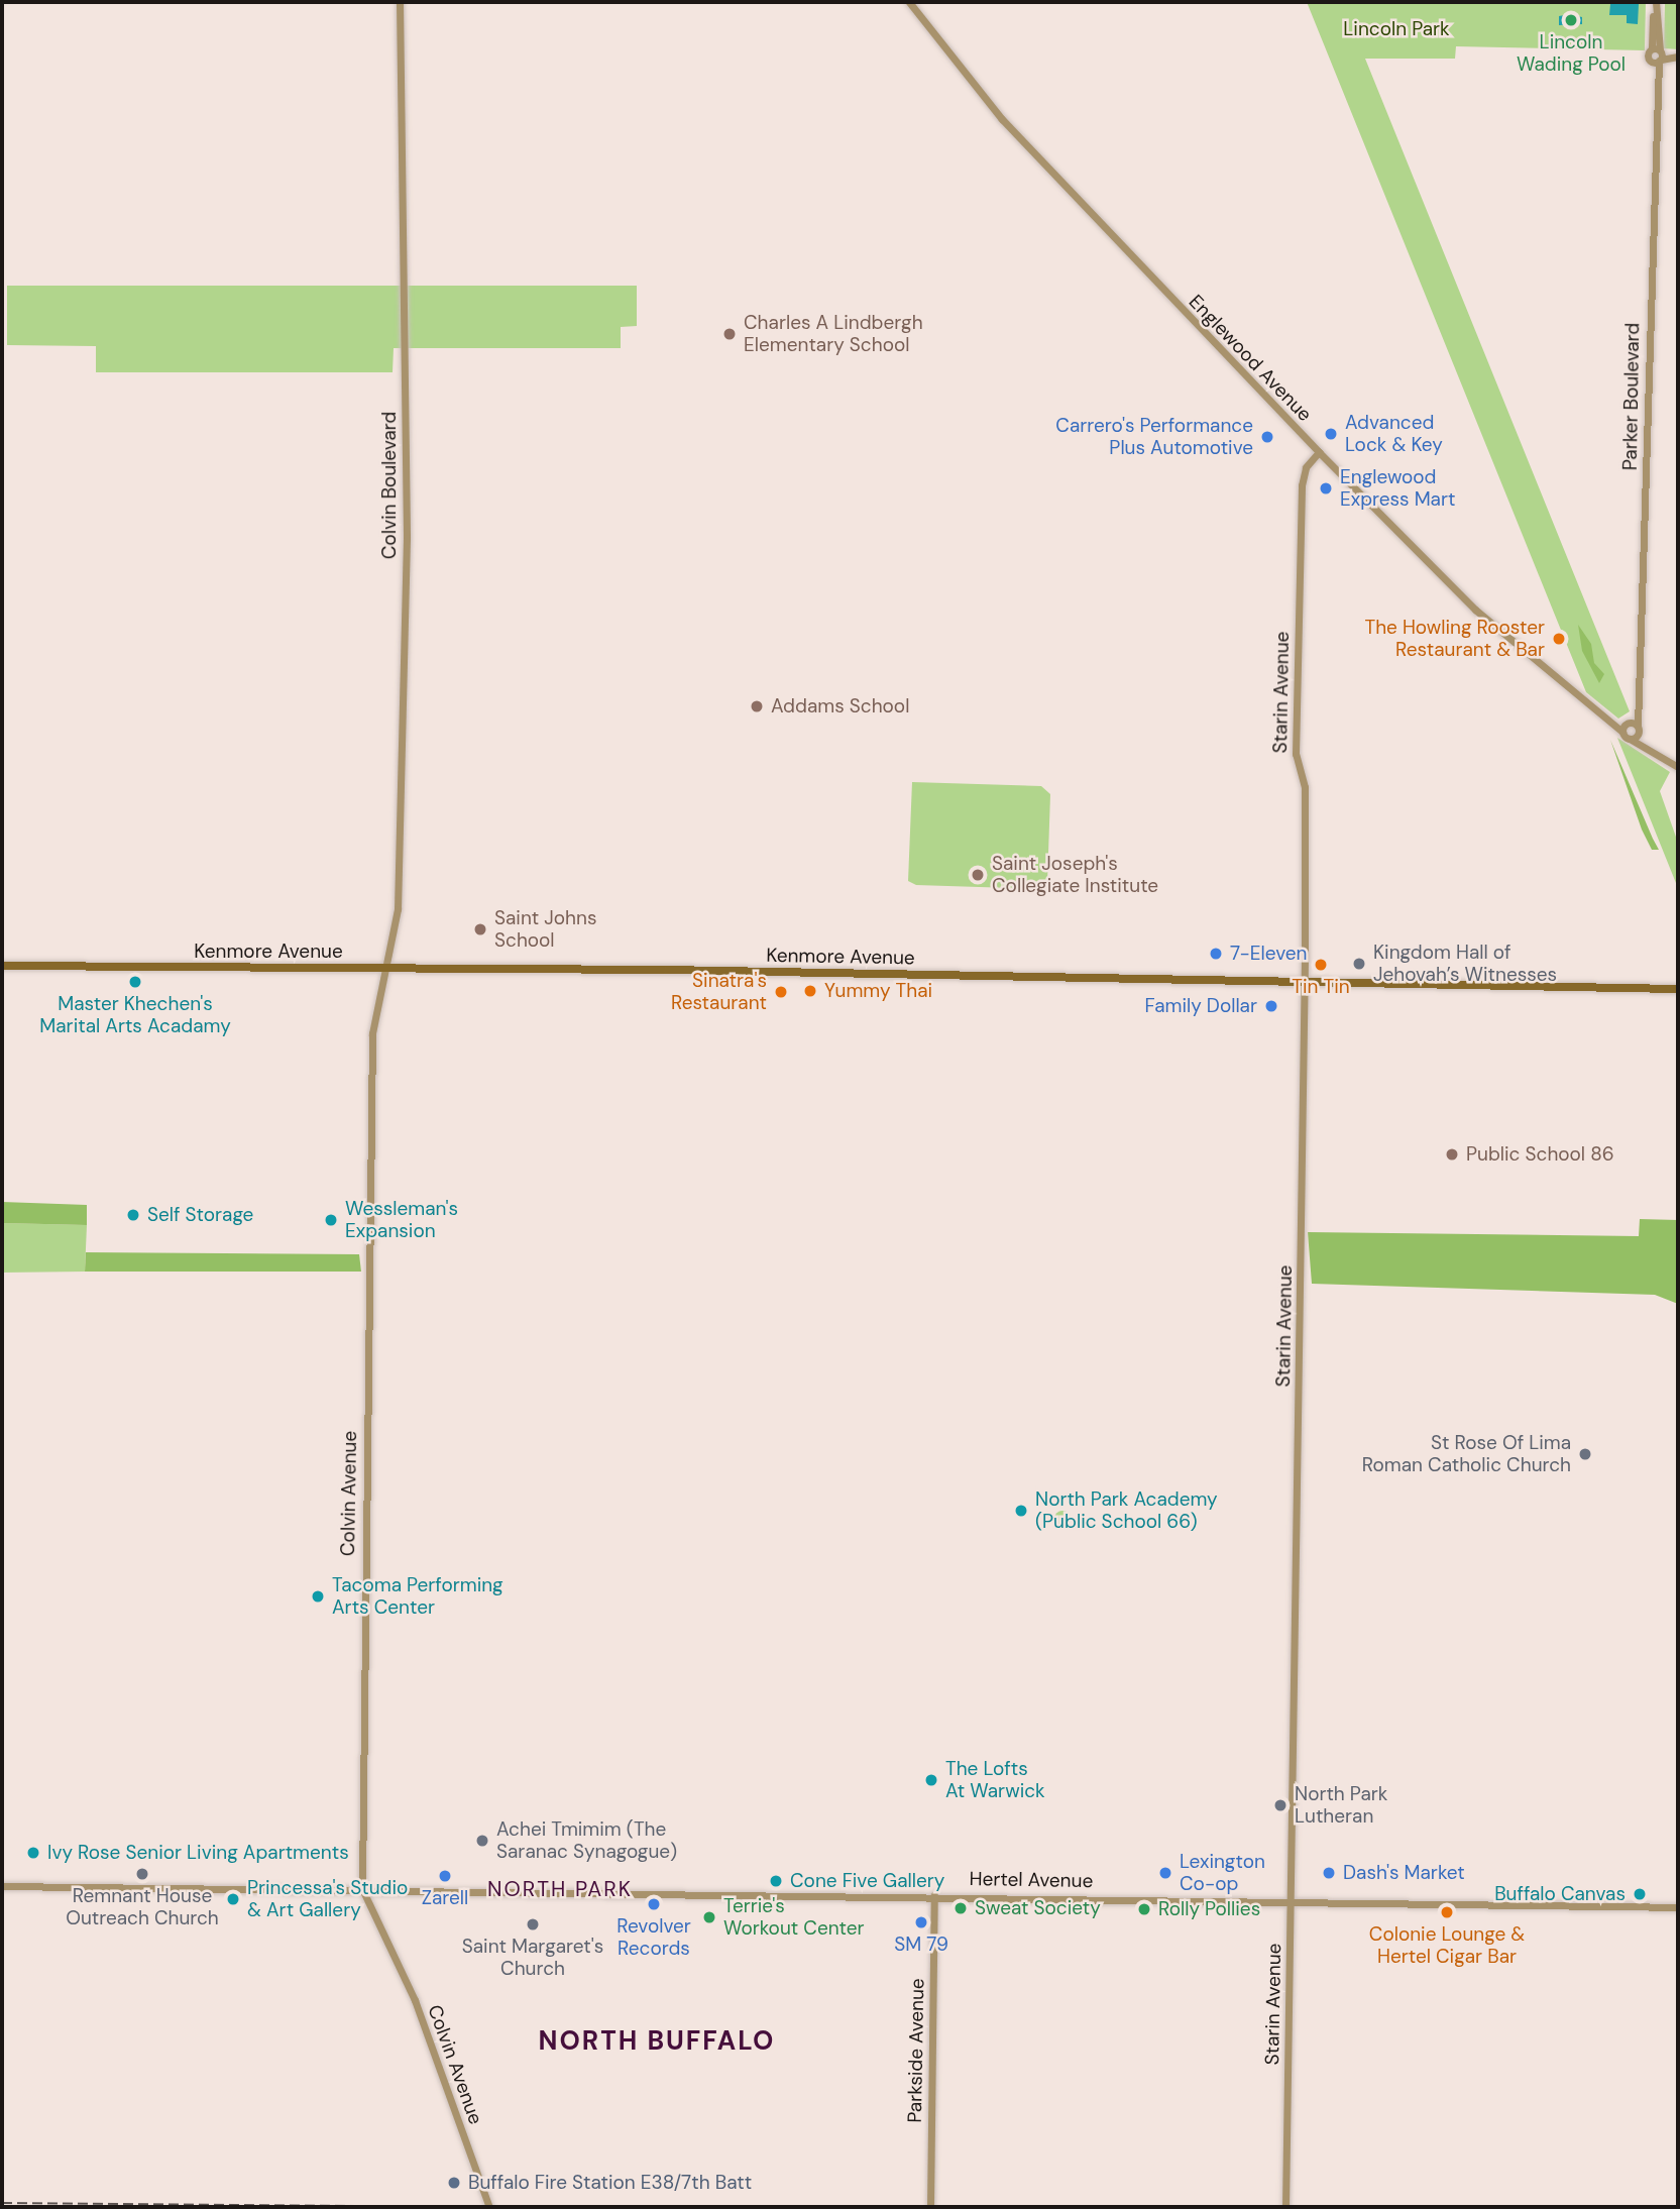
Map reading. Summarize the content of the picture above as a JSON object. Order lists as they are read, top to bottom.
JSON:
{
  "streets": {
    "main road": ["Kenmore Avenue"],
    "street": [
      "Englewood Avenue",
      "Parker Boulevard",
      "Colvin Boulevard",
      "Starin Avenue",
      "Colvin Avenue",
      "Hertel Avenue",
      "Parkside Avenue"
    ]
  },
  "crossings": [
    ["Englewood Avenue", "Parker Boulevard"],
    ["Englewood Avenue", "Starin Avenue"],
    ["Colvin Boulevard", "Kenmore Avenue"],
    ["Colvin Boulevard", "Colvin Avenue"],
    ["Starin Avenue", "Kenmore Avenue"],
    ["Starin Avenue", "Hertel Avenue"],
    ["Kenmore Avenue", "Colvin Avenue"],
    ["Colvin Avenue", "Hertel Avenue"],
    ["Hertel Avenue", "Parkside Avenue"]
  ],
  "districts": ["NORTH PARK", "NORTH BUFFALO"],
  "parks": ["Lincoln Park"],
  "places": [
    "Lincoln Wading Pool",
    "Charles A Lindbergh Elementary School",
    "Advanced Lock & Key",
    "Carrero's Performance Plus Automotive",
    "Englewood Express Mart",
    "The Howling Rooster Restaurant & Bar",
    "Addams School",
    "Saint Joseph's Collegiate Institute",
    "Saint Johns School",
    "7-Eleven",
    "Kingdom Hall of Jehovah’s Witnesses",
    "Tin Tin",
    "Master Khechen's Marital Arts Acadamy",
    "Yummy Thai",
    "Sinatra's Restaurant",
    "Family Dollar",
    "Public School 86",
    "Self Storage",
    "Wessleman's Expansion",
    "St Rose Of Lima Roman Catholic Church",
    "North Park Academy (Public School 66)",
    "Tacoma Performing Arts Center",
    "The Lofts At Warwick",
    "North Park Lutheran",
    "Achei Tmimim (The Saranac Synagogue)",
    "Ivy Rose Senior Living Apartments",
    "Lexington Co-op",
    "Dash's Market",
    "Remnant House Outreach Church",
    "Zarell",
    "Cone Five Gallery",
    "Buffalo Canvas",
    "Princessa's Studio & Art Gallery",
    "Revolver Records",
    "Sweat Society",
    "Rolly Pollies",
    "Colonie Lounge & Hertel Cigar Bar",
    "Terrie's Workout Center",
    "SM 79",
    "Saint Margaret's Church",
    "Buffalo Fire Station E38/7th Batt"
  ]
}
